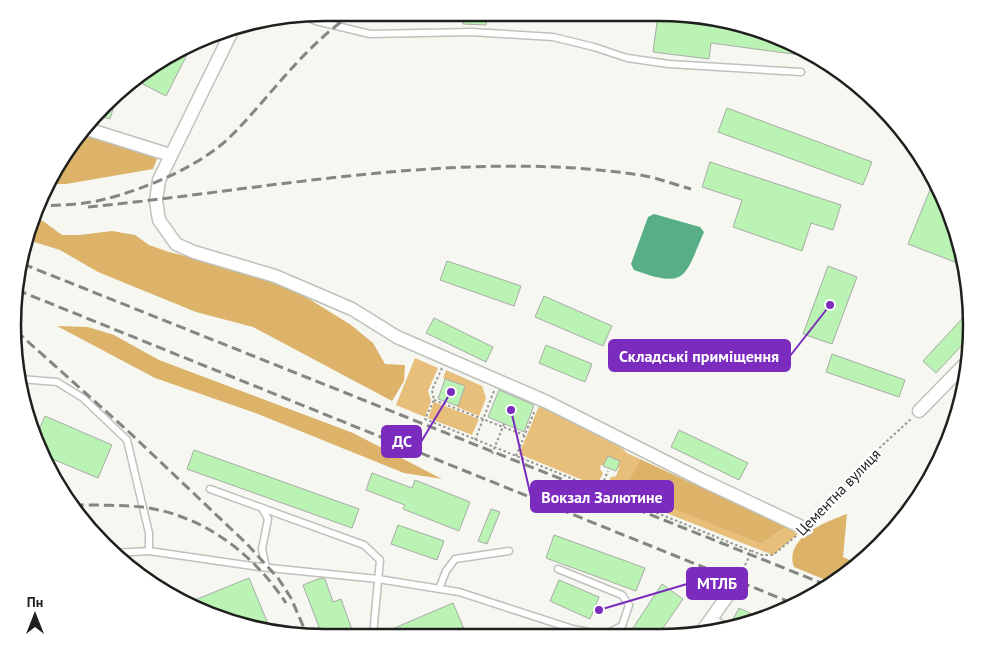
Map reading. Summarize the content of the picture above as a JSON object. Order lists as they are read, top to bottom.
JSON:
{
  "streets": {
    "path": ["Цементна вулиця"]
  },
  "places": [
    "Складські приміщення",
    "ДС",
    "Вокзал Залютине",
    "МТЛБ"
  ],
  "north": "top"
}
